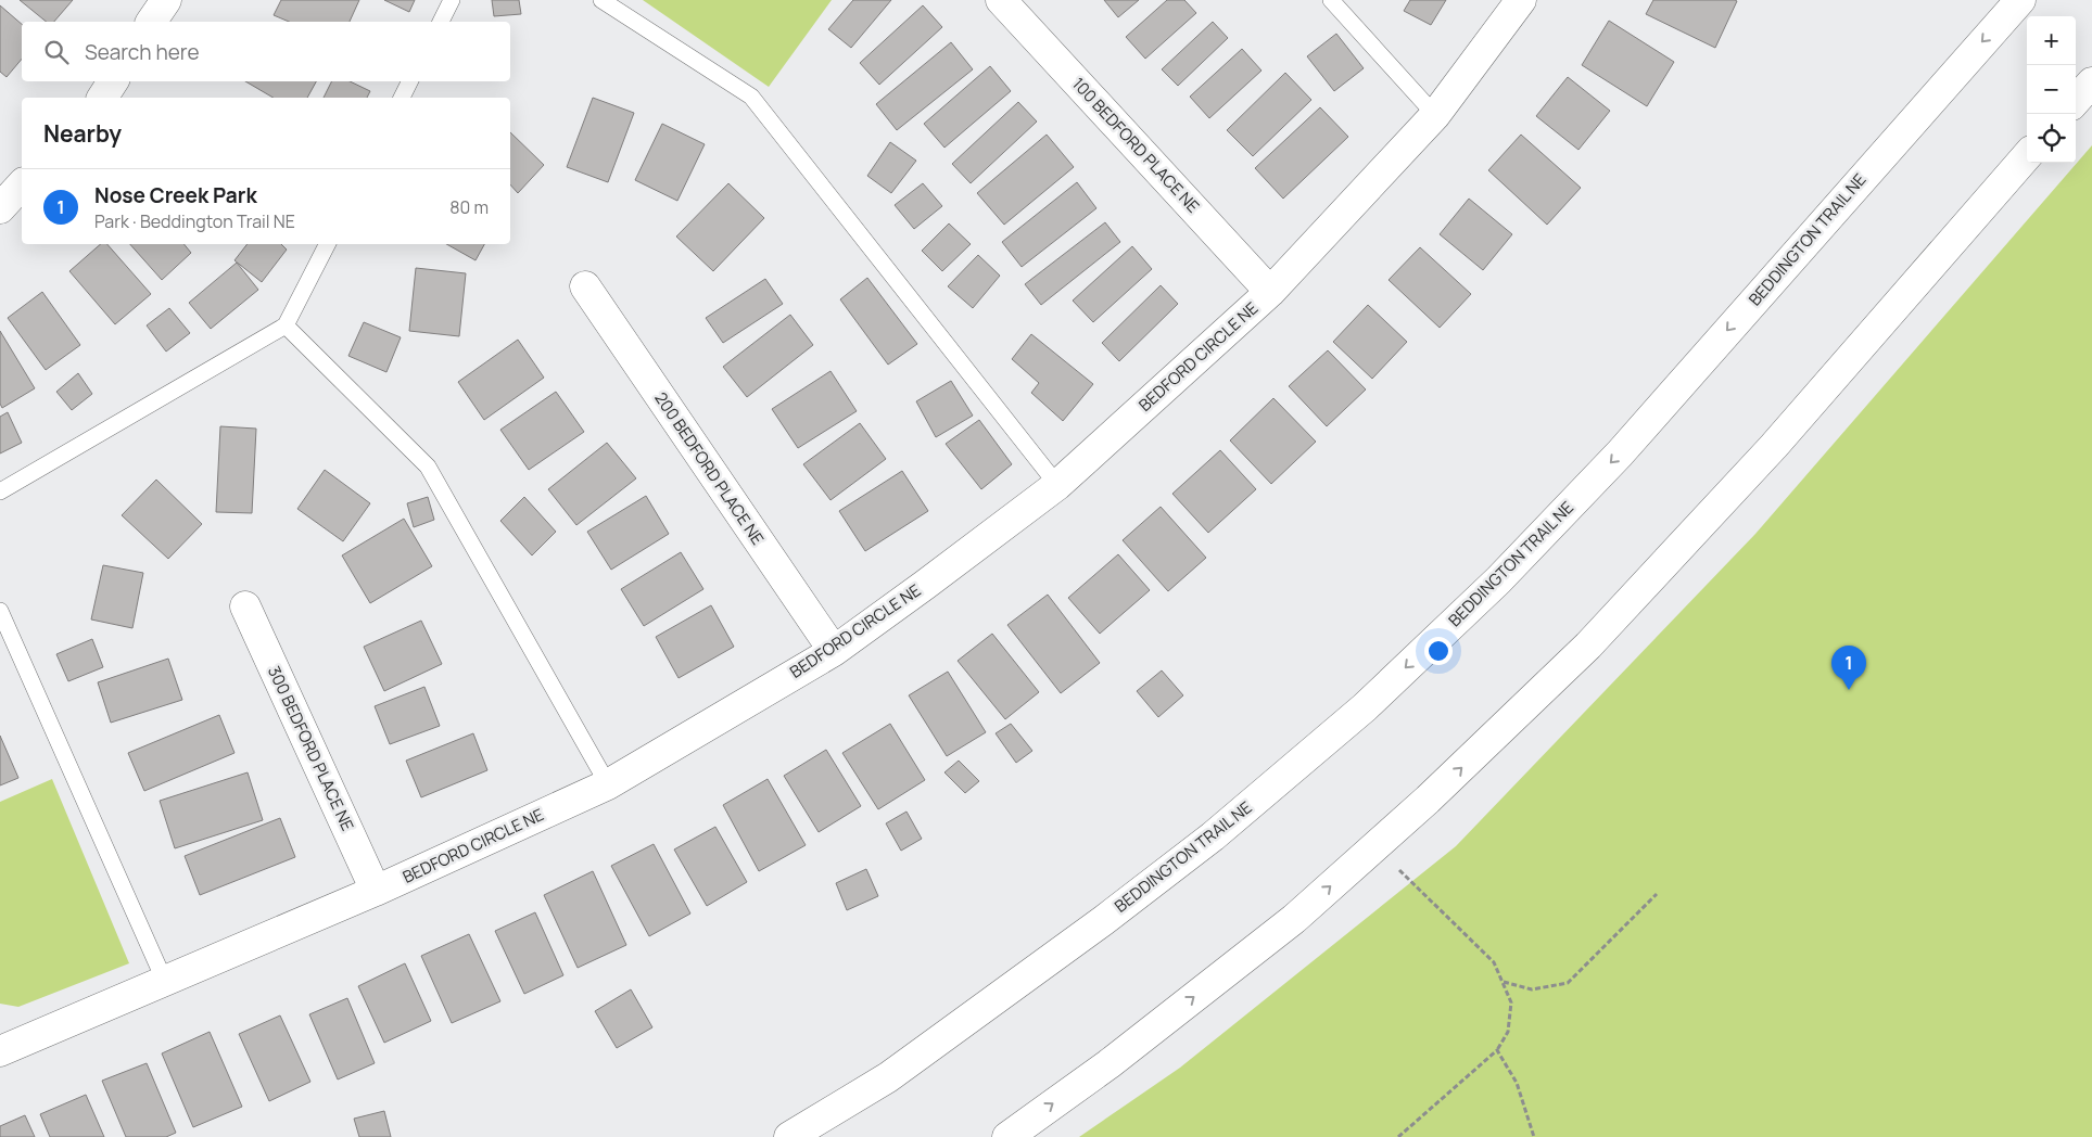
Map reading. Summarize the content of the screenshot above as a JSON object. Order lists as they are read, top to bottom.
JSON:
{
  "streets": {
    "street": [
      "100 BEDFORD PLACE NE",
      "BEDDINGTON TRAIL NE",
      "BEDFORD CIRCLE NE",
      "200 BEDFORD PLACE NE",
      "300 BEDFORD PLACE NE"
    ]
  },
  "crossings": [
    ["100 BEDFORD PLACE NE", "BEDFORD CIRCLE NE"],
    ["BEDFORD CIRCLE NE", "200 BEDFORD PLACE NE"],
    ["BEDFORD CIRCLE NE", "300 BEDFORD PLACE NE"]
  ],
  "page": {
    "map_buttons": ["+", "−"],
    "search": "Search here",
    "heading": "Nearby",
    "list": [
      {
        "mark": "1",
        "name": "Nose Creek Park",
        "note": "Park · Beddington Trail NE",
        "value": "80 m"
      }
    ],
    "pins": "1"
  }
}
